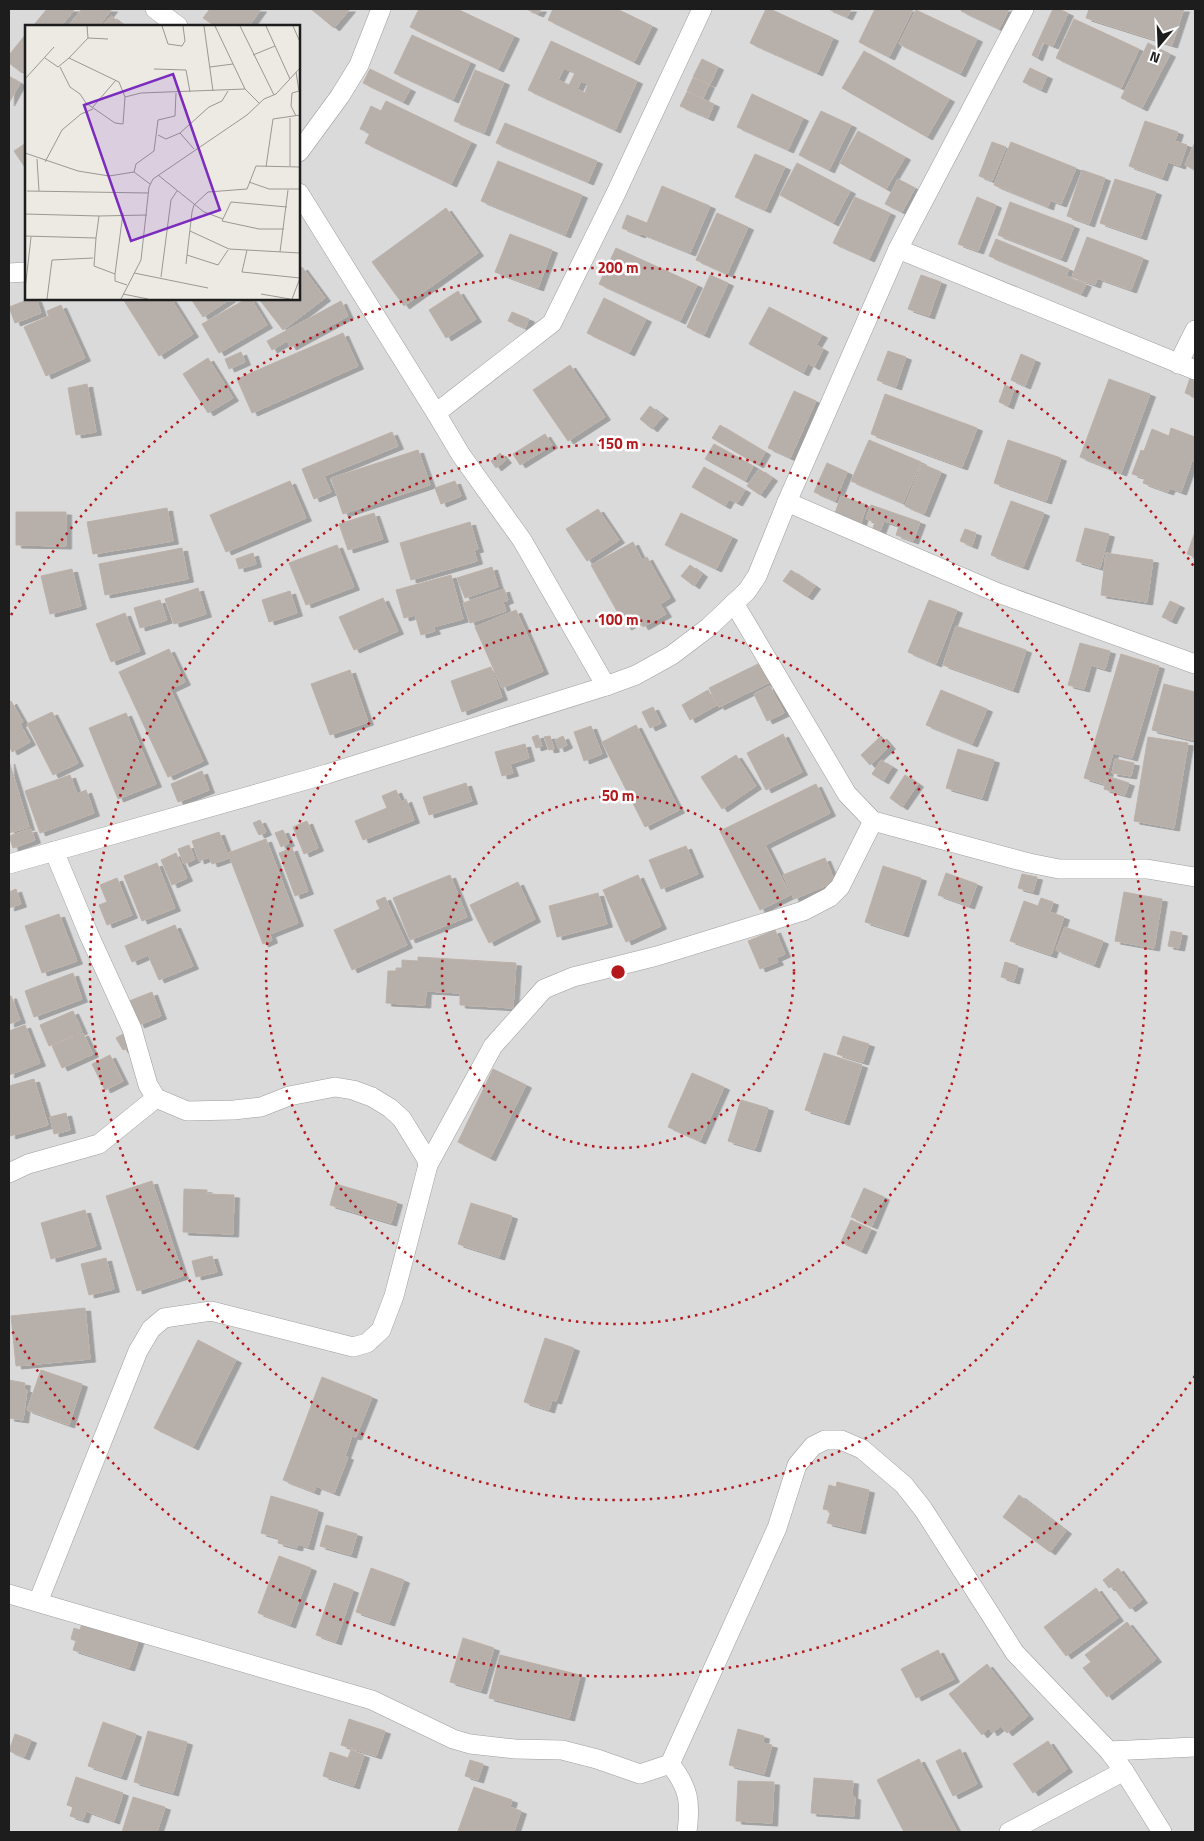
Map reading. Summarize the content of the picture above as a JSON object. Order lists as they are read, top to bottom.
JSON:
{
  "north": "bottom",
  "rings": [
    "200 m",
    "150 m",
    "100 m",
    "50 m"
  ]
}
